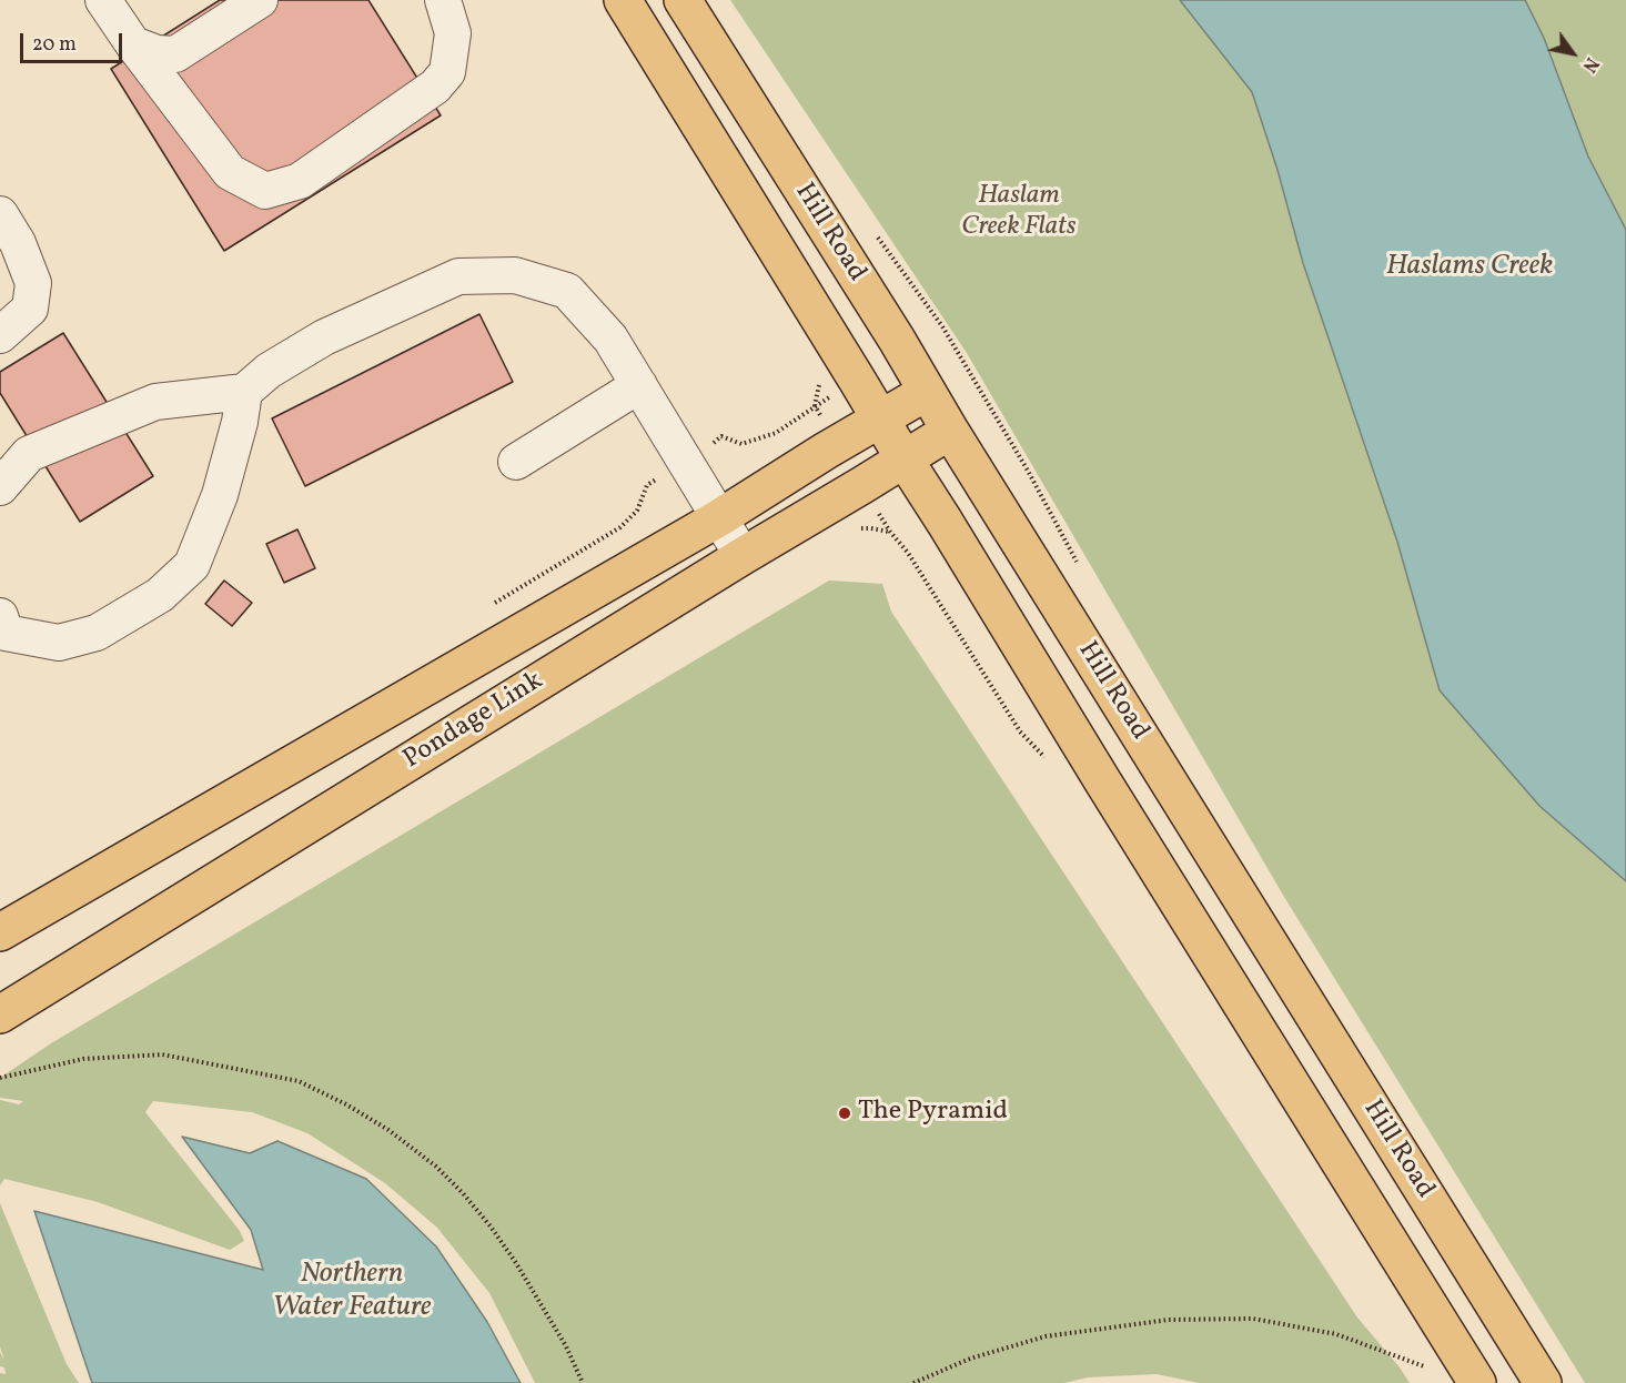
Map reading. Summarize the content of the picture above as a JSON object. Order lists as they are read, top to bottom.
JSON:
{
  "streets": {
    "main road": ["Hill Road", "Pondage Link"]
  },
  "crossings": [
    ["Hill Road", "Pondage Link"]
  ],
  "water": ["Haslams Creek", "Northern Water Feature"],
  "parks": ["Haslam Creek Flats"],
  "places": ["The Pyramid"],
  "scale_bar": "20 m",
  "north": "bottom right"
}
